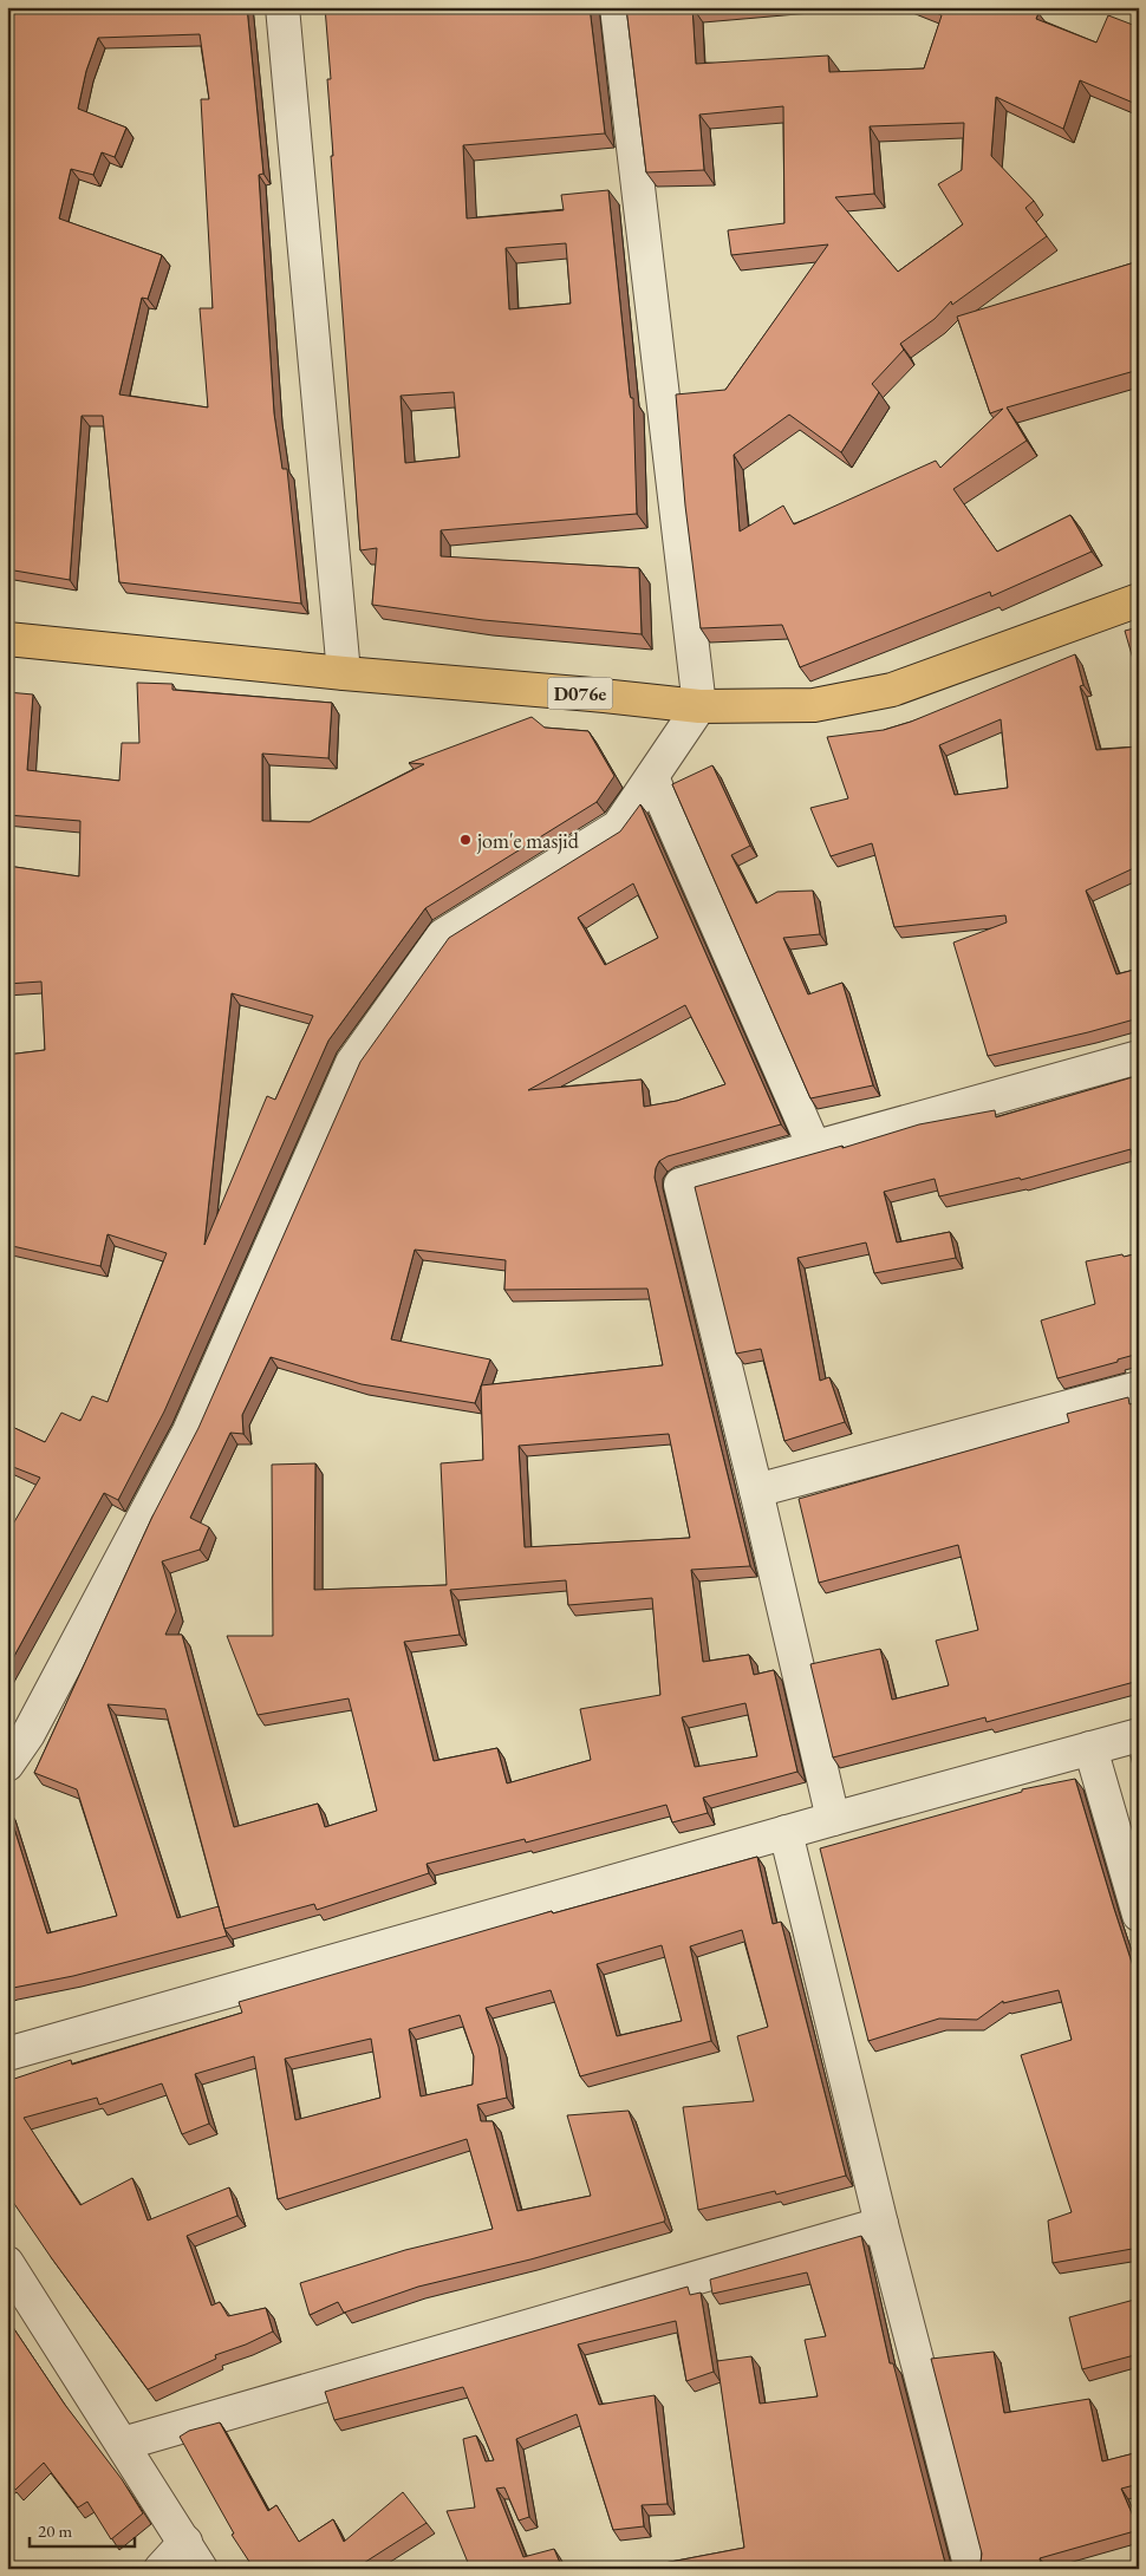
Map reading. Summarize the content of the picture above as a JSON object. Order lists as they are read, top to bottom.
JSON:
{
  "streets": {
    "main road": ["D076e"]
  },
  "places": ["jom'e masjid"],
  "scale_bar": "20 m"
}
